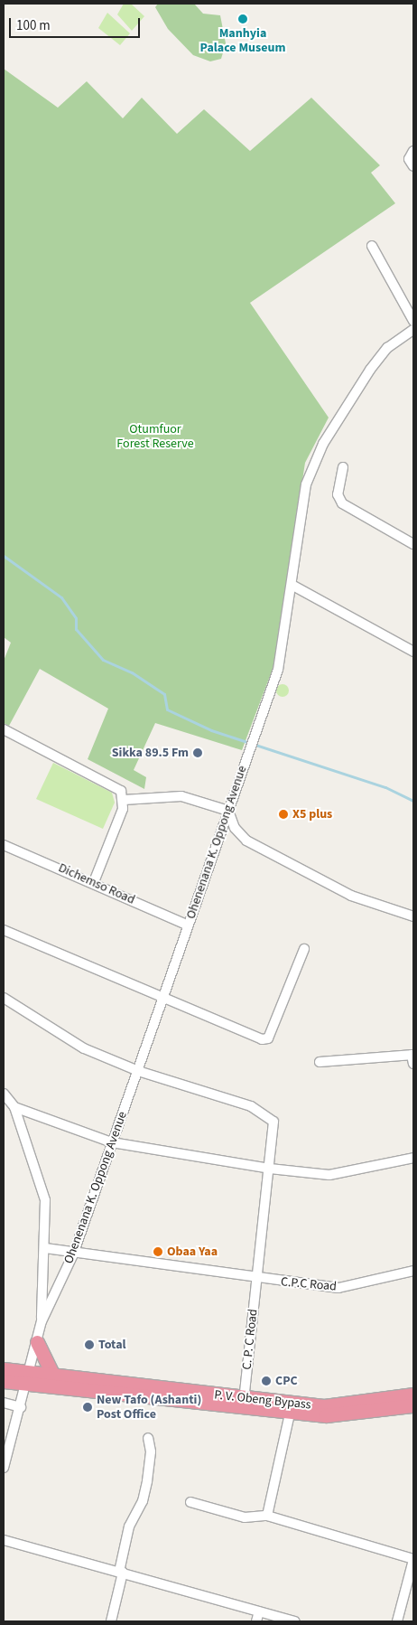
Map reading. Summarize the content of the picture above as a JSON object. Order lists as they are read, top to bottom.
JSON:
{
  "streets": {
    "highway": ["P. V. Obeng Bypass"],
    "street": [
      "Ohenenana K. Oppong Avenue",
      "Dichemso Road",
      "C.P.C Road",
      "C. P. C Road"
    ]
  },
  "crossings": [
    ["Ohenenana K. Oppong Avenue", "Dichemso Road"],
    ["Ohenenana K. Oppong Avenue", "C.P.C Road"],
    ["Ohenenana K. Oppong Avenue", "C. P. C Road"],
    ["Ohenenana K. Oppong Avenue", "P. V. Obeng Bypass"],
    ["C.P.C Road", "C. P. C Road"],
    ["C. P. C Road", "P. V. Obeng Bypass"]
  ],
  "parks": ["Otumfuor Forest Reserve"],
  "places": [
    "Manhyia Palace Museum",
    "Sikka 89.5 Fm",
    "X5 plus",
    "Obaa Yaa",
    "Total",
    "CPC",
    "New Tafo (Ashanti) Post Office"
  ],
  "scale_bar": "100 m"
}
